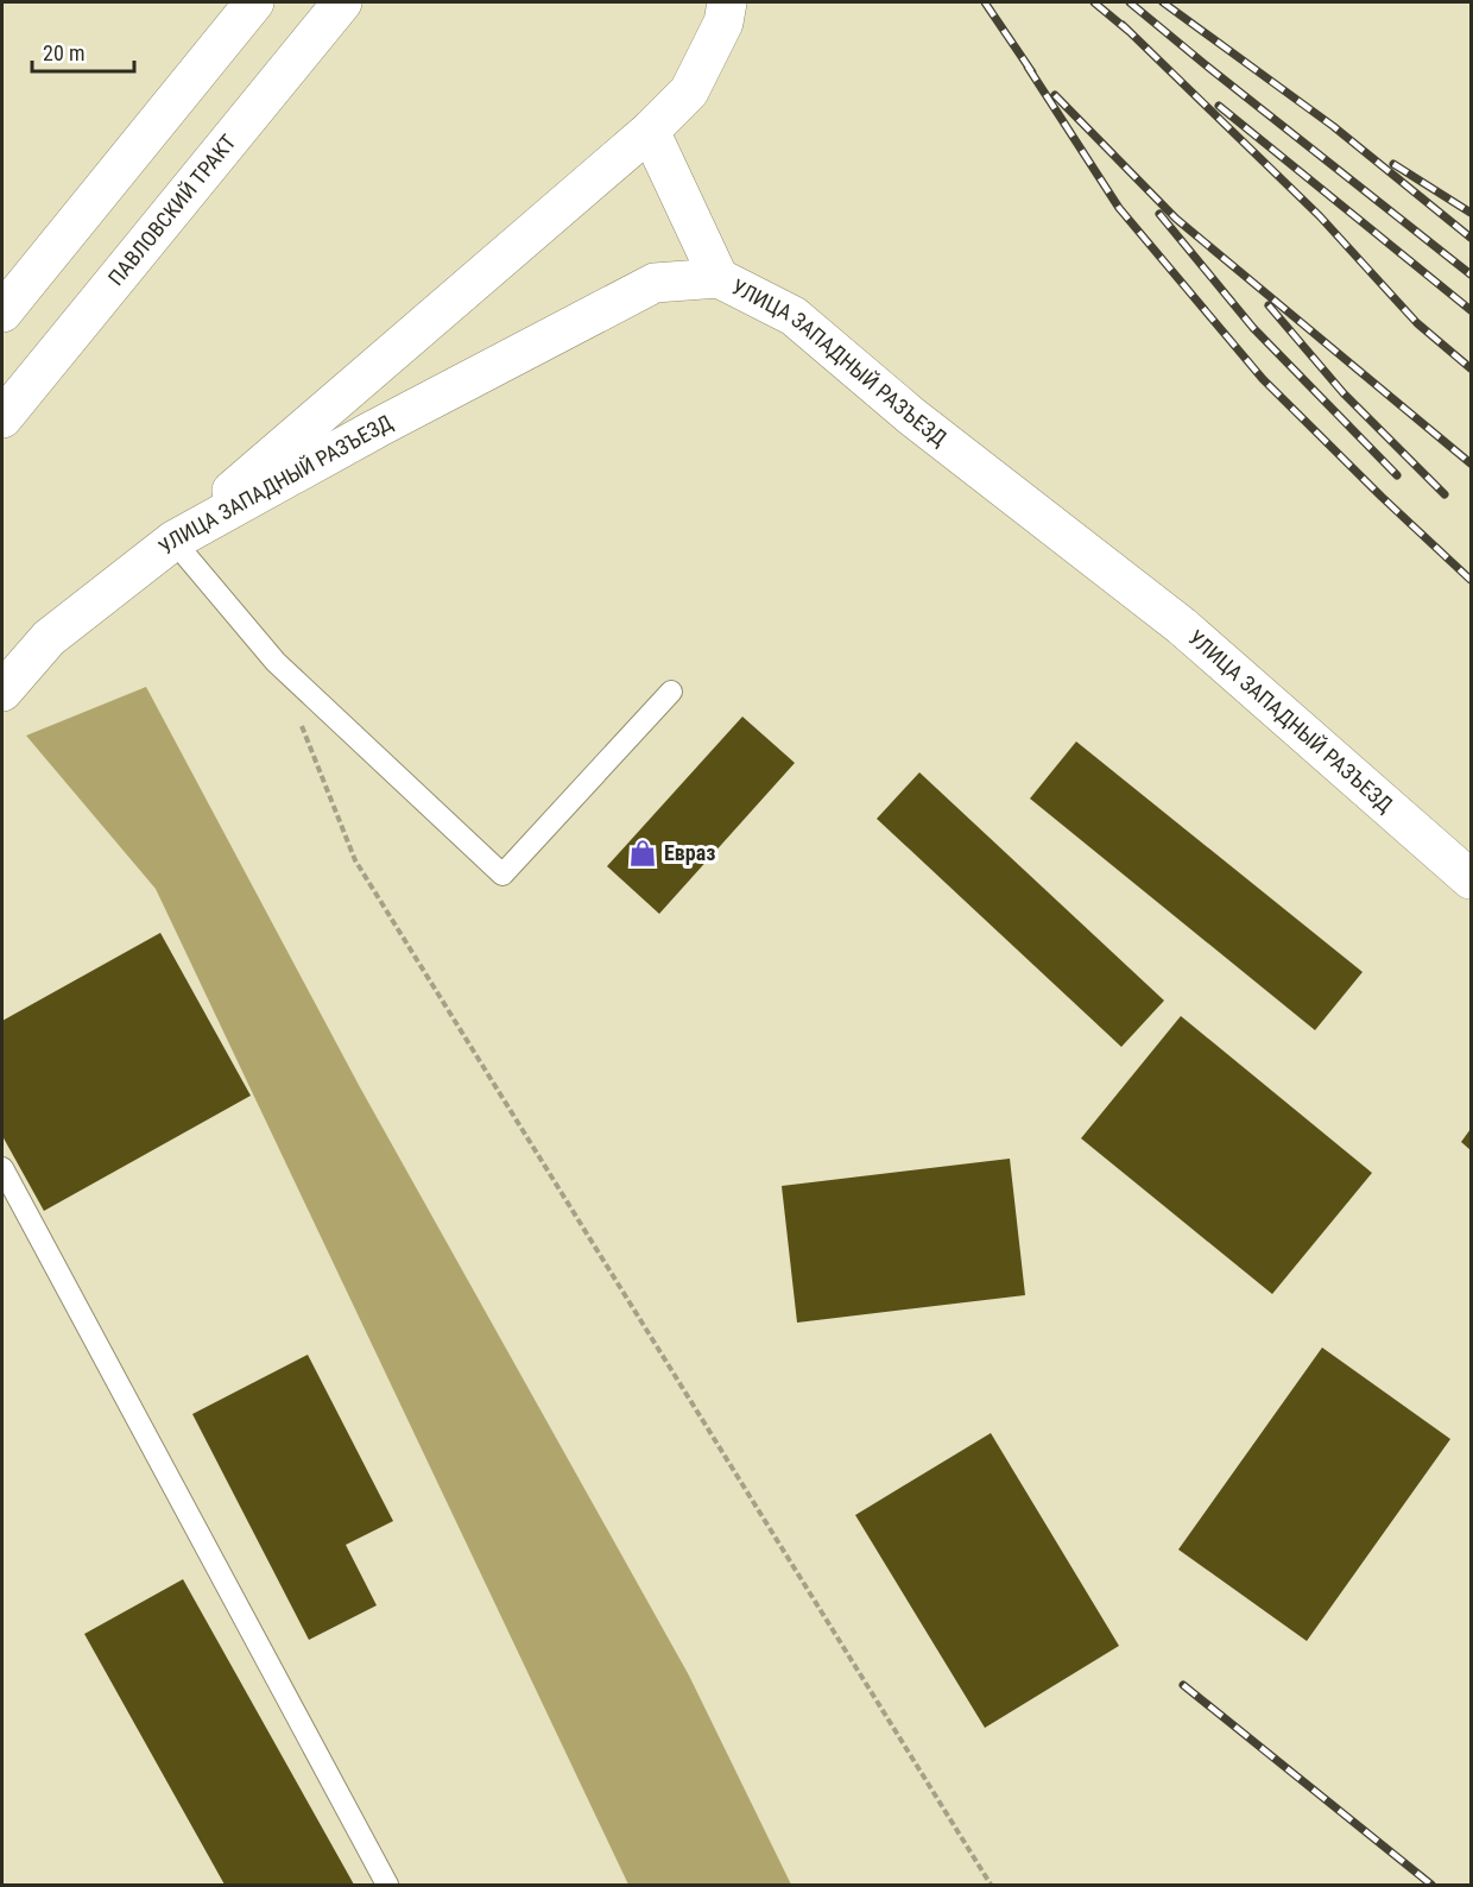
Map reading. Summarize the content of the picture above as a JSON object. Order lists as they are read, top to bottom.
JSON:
{
  "streets": {
    "main road": ["ПАВЛОВСКИЙ ТРАКТ", "УЛИЦА ЗАПАДНЫЙ РАЗЪЕЗД"]
  },
  "places": {
    "shop": ["Евраз"]
  },
  "scale_bar": "20 m"
}
